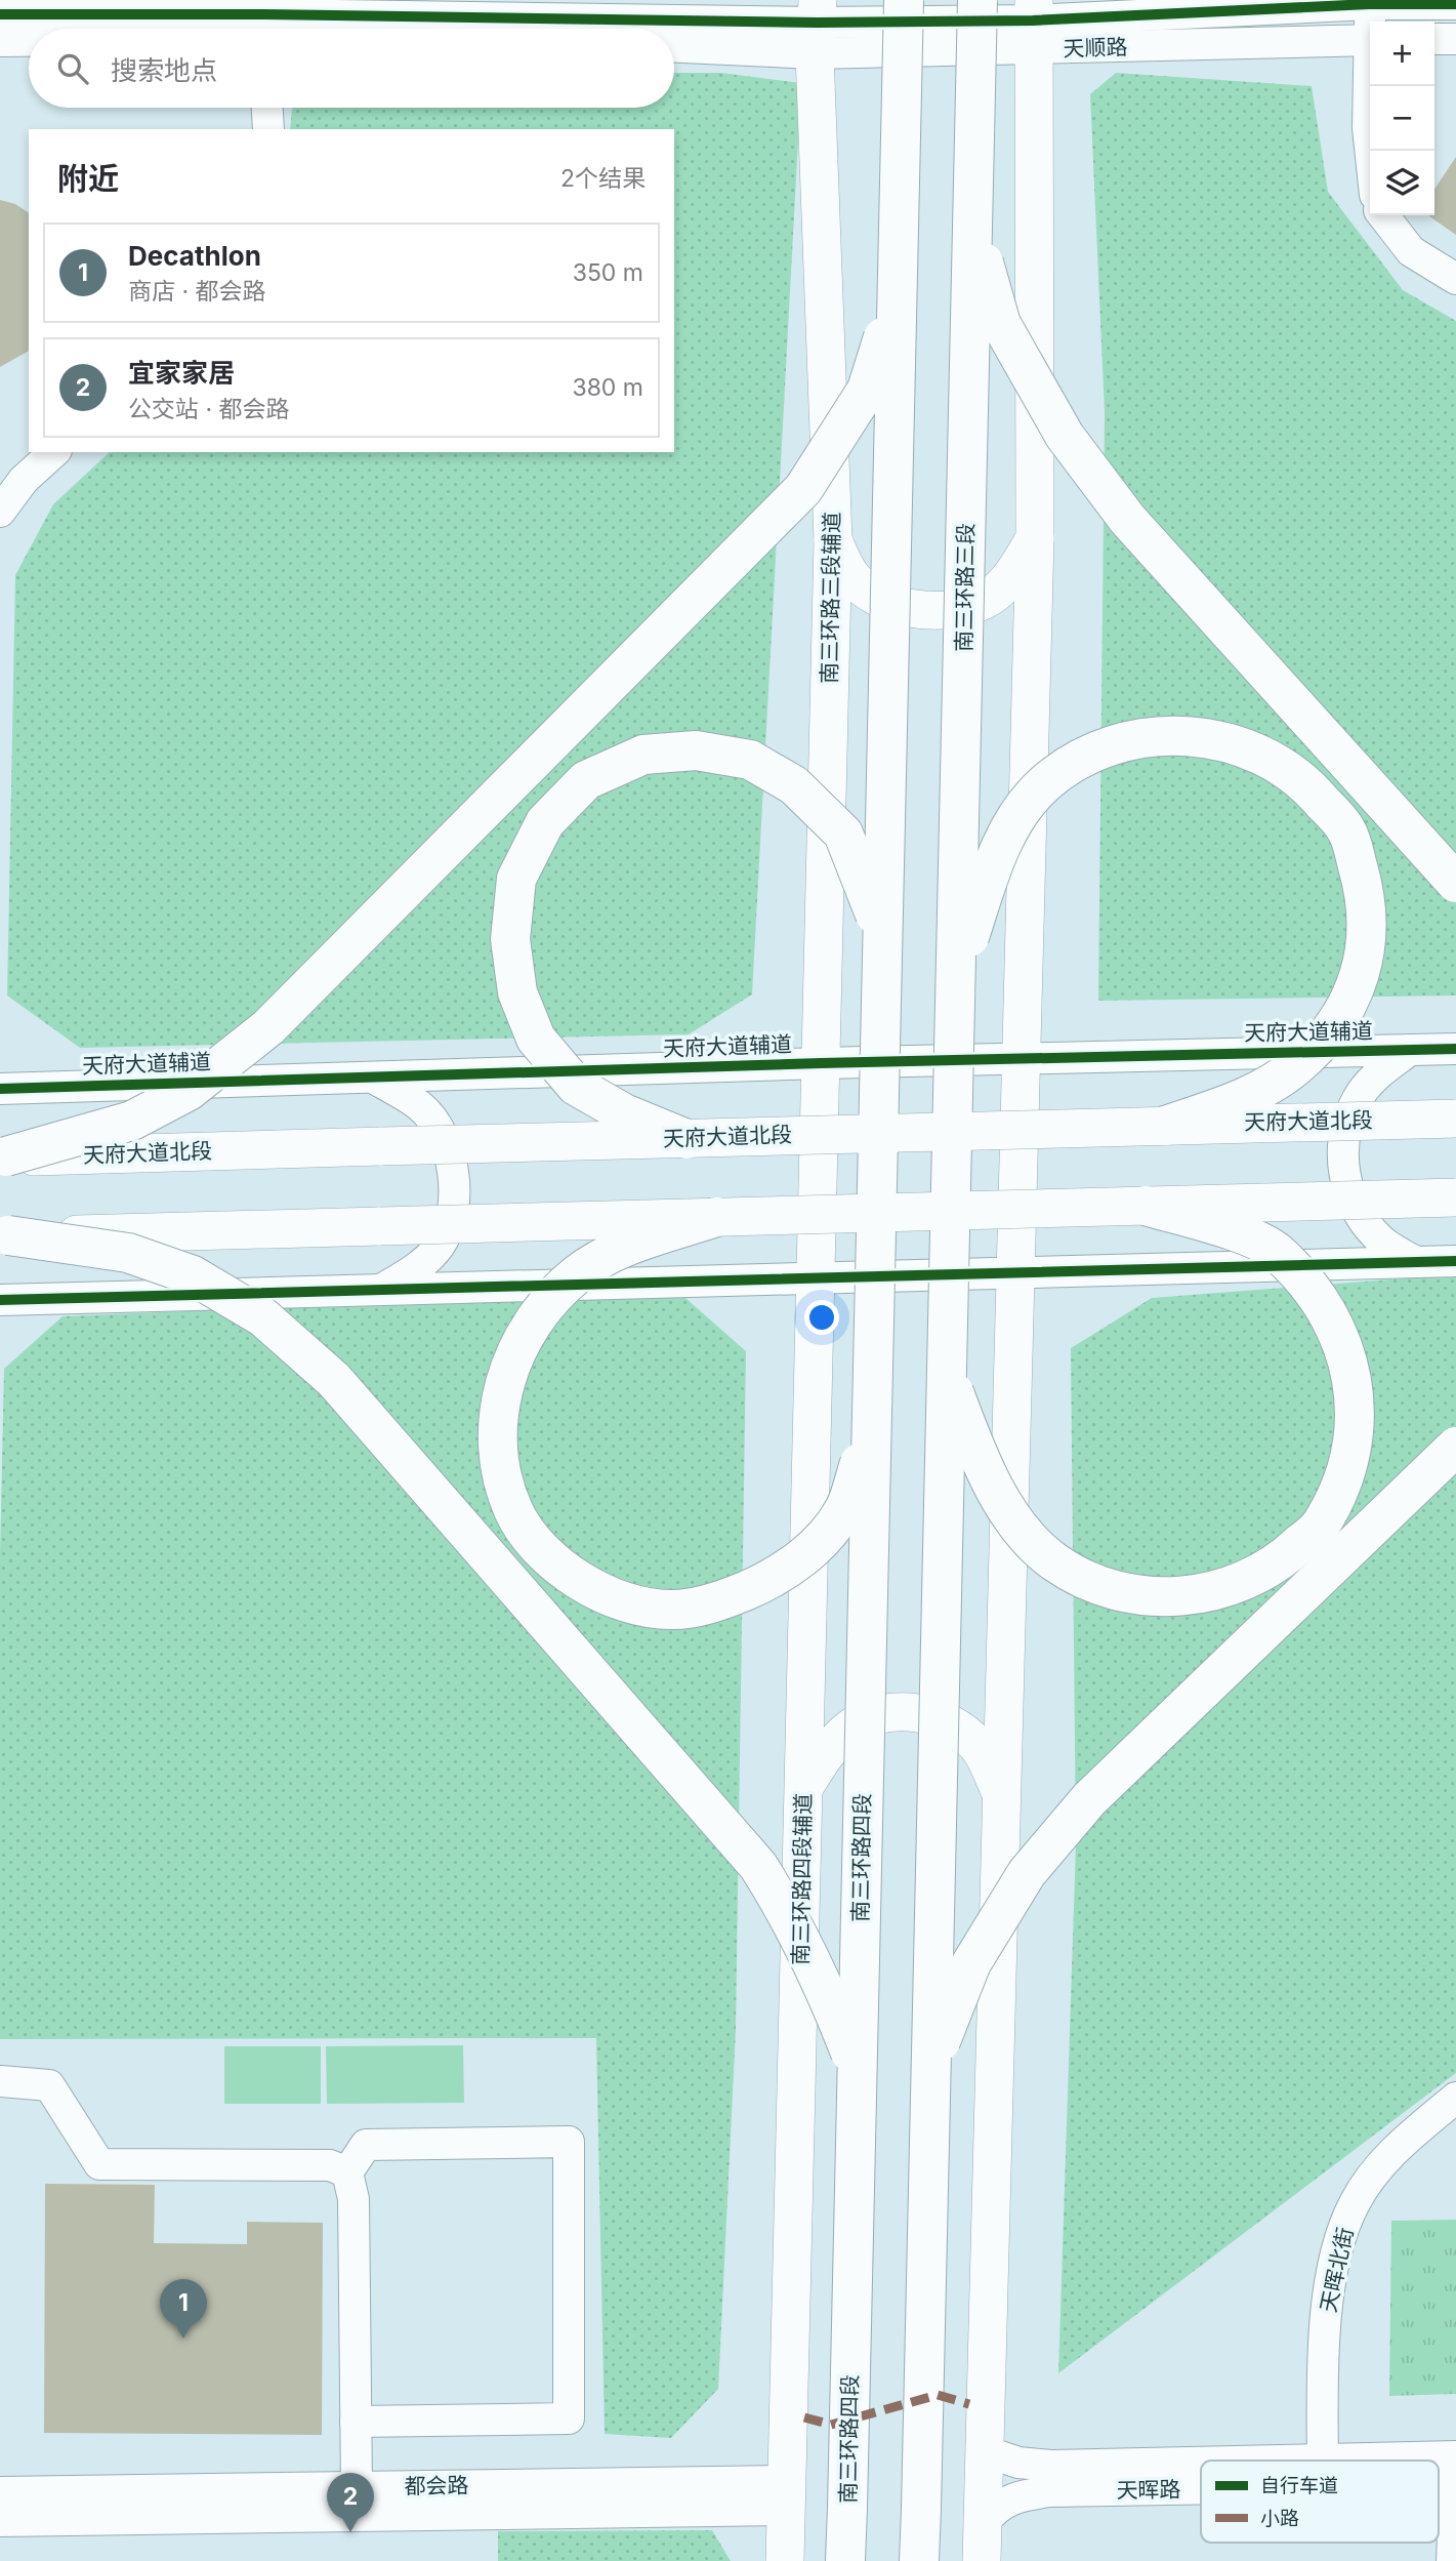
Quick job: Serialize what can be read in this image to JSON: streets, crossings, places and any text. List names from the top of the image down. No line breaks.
{"streets":{"highway":["南三环路三段","南三环路四段"],"main road":["南三环路三段辅道","天府大道北段","南三环路四段辅道"],"street":["天顺路","天府大道辅道","天晖北街","都会路","天晖路"]},"crossings":[["天顺路","南三环路三段辅道"],["南三环路三段辅道","天府大道辅道"],["南三环路三段辅道","南三环路四段辅道"],["南三环路四段辅道","都会路"]],"legend":["自行车道","小路"],"page":{"map_buttons":["+","−"],"search":"搜索地点","heading":["附近","2个结果"],"list":[{"mark":"1","name":"Decathlon","note":"商店 · 都会路","value":"350 m"},{"mark":"2","name":"宜家家居","note":"公交站 · 都会路","value":"380 m"}],"pins":["1","2"]}}
